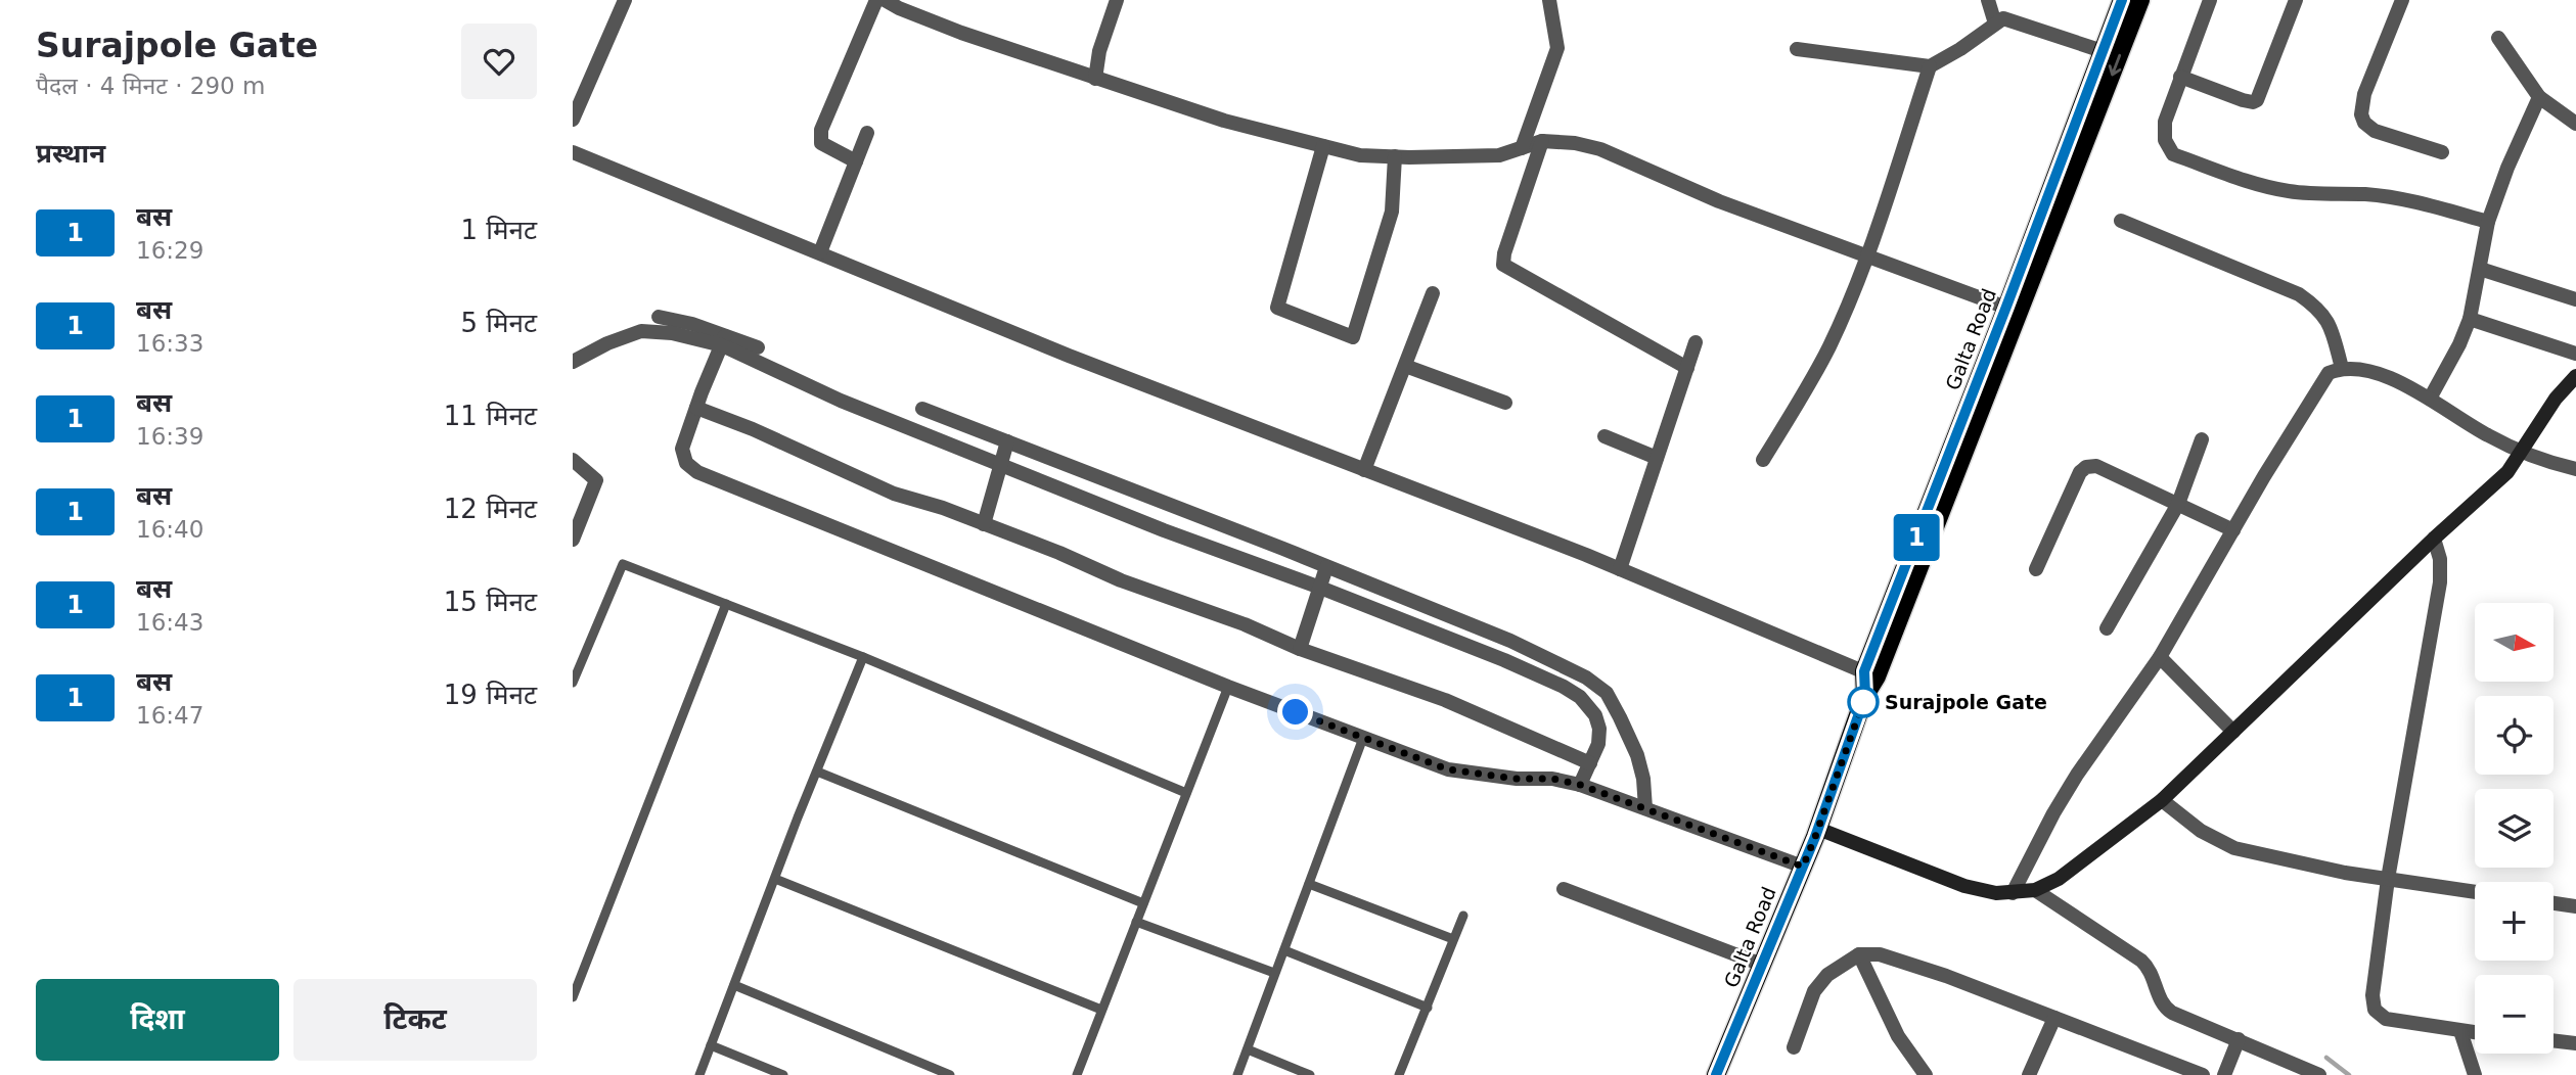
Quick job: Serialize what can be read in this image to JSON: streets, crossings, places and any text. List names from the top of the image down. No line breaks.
{"streets":{"main road":["Galta Road"]},"places":["Surajpole Gate"],"lines":["bus line 1"],"north":"right","page":{"heading":[["Surajpole Gate","पैदल · 4 मिनट · 290 m"],"प्रस्थान"],"on_map":"1","list":[{"mark":"1","name":"बस","note":"16:29","value":"1 मिनट"},{"mark":"1","name":"बस","note":"16:33","value":"5 मिनट"},{"mark":"1","name":"बस","note":"16:39","value":"11 मिनट"},{"mark":"1","name":"बस","note":"16:40","value":"12 मिनट"},{"mark":"1","name":"बस","note":"16:43","value":"15 मिनट"},{"mark":"1","name":"बस","note":"16:47","value":"19 मिनट"}],"map_buttons":["+","−"],"buttons":["दिशा","टिकट"]}}
